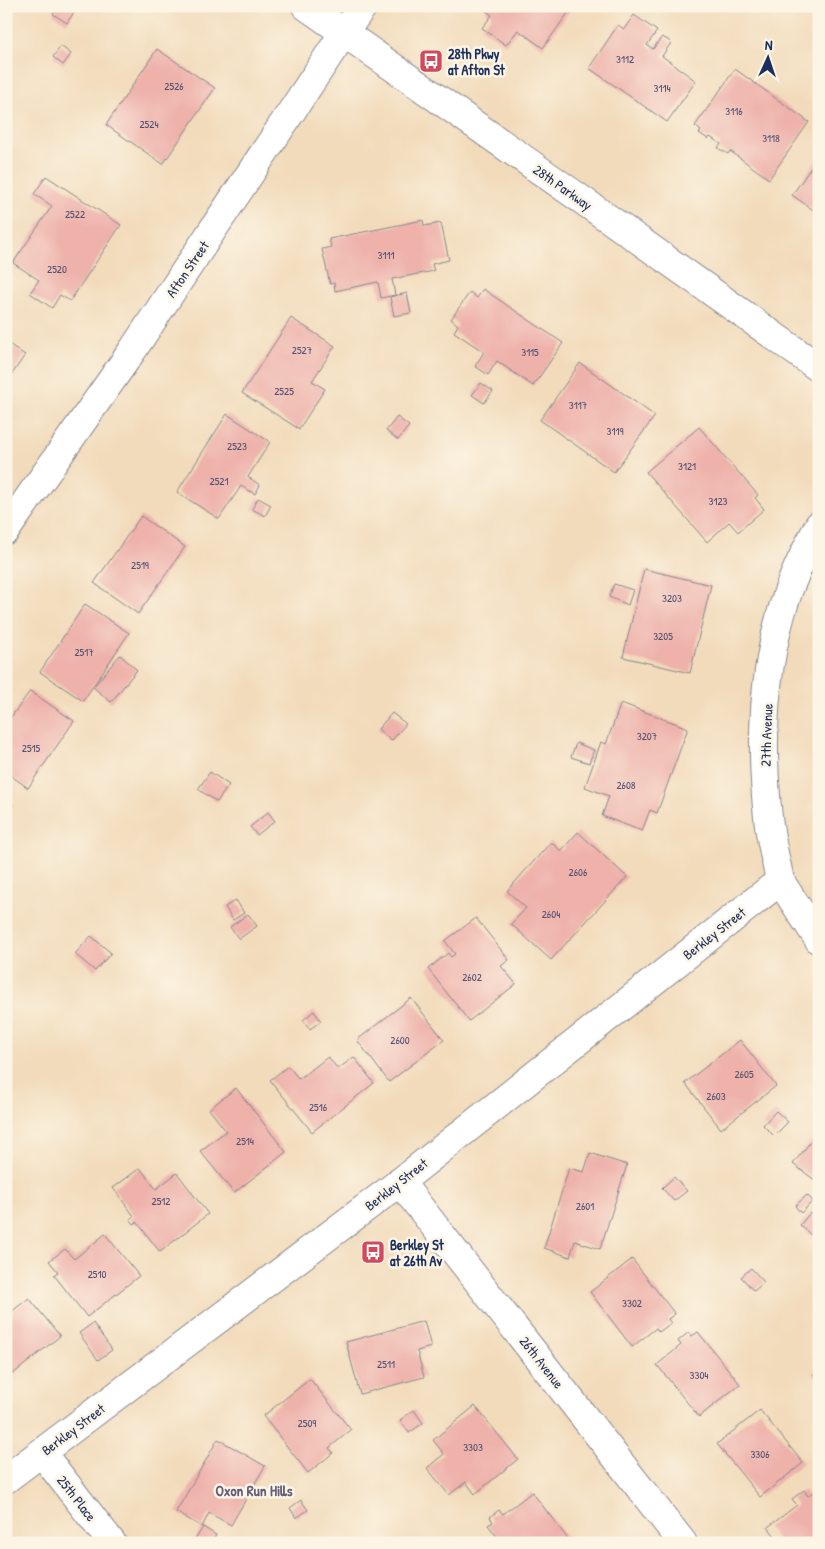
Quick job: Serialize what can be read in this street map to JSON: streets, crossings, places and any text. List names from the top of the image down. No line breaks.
{"streets":{"street":["28th Parkway","Afton Street","27th Avenue","Berkley Street","26th Avenue","25th Place"]},"crossings":[["28th Parkway","Afton Street"],["27th Avenue","Berkley Street"],["Berkley Street","26th Avenue"],["Berkley Street","25th Place"]],"districts":["Oxon Run Hills"],"places":{"bus stop":["28th Pkwy at Afton St","Berkley St at 26th Av"]},"house_numbers":["3112","2526","3114","3116","2524","3118","2522","3111","2520","2527","3115","2525","3117","3119","2523","3121","2521","3123","2519","3203","3205","2517","3207","2515","2608","2606","2604","2602","2600","2605","2603","2516","2514","2512","2601","2510","3302","2511","3304","2509","3303","3306"],"north":"top"}
